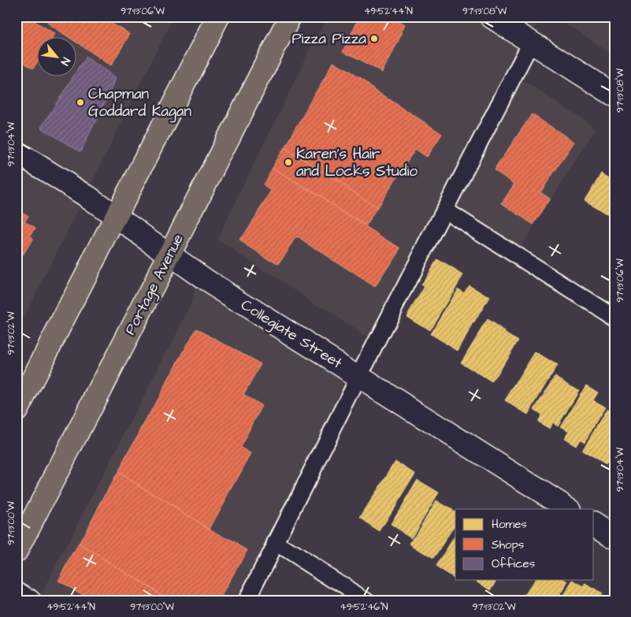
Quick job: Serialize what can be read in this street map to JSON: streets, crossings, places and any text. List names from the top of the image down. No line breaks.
{"streets":{"highway":["Portage Avenue"],"street":["Collegiate Street"]},"crossings":[["Portage Avenue","Collegiate Street"]],"places":["Pizza Pizza","Chapman Goddard Kagan","Karen's Hair and Locks Studio"],"legend":["Homes","Shops","Offices"],"north":"bottom right","coordinates":["97°13'06\"W","49°52'44\"N","97°13'08\"W","97°13'04\"W","97°13'02\"W","97°13'00\"W","49°52'46\"N"]}
